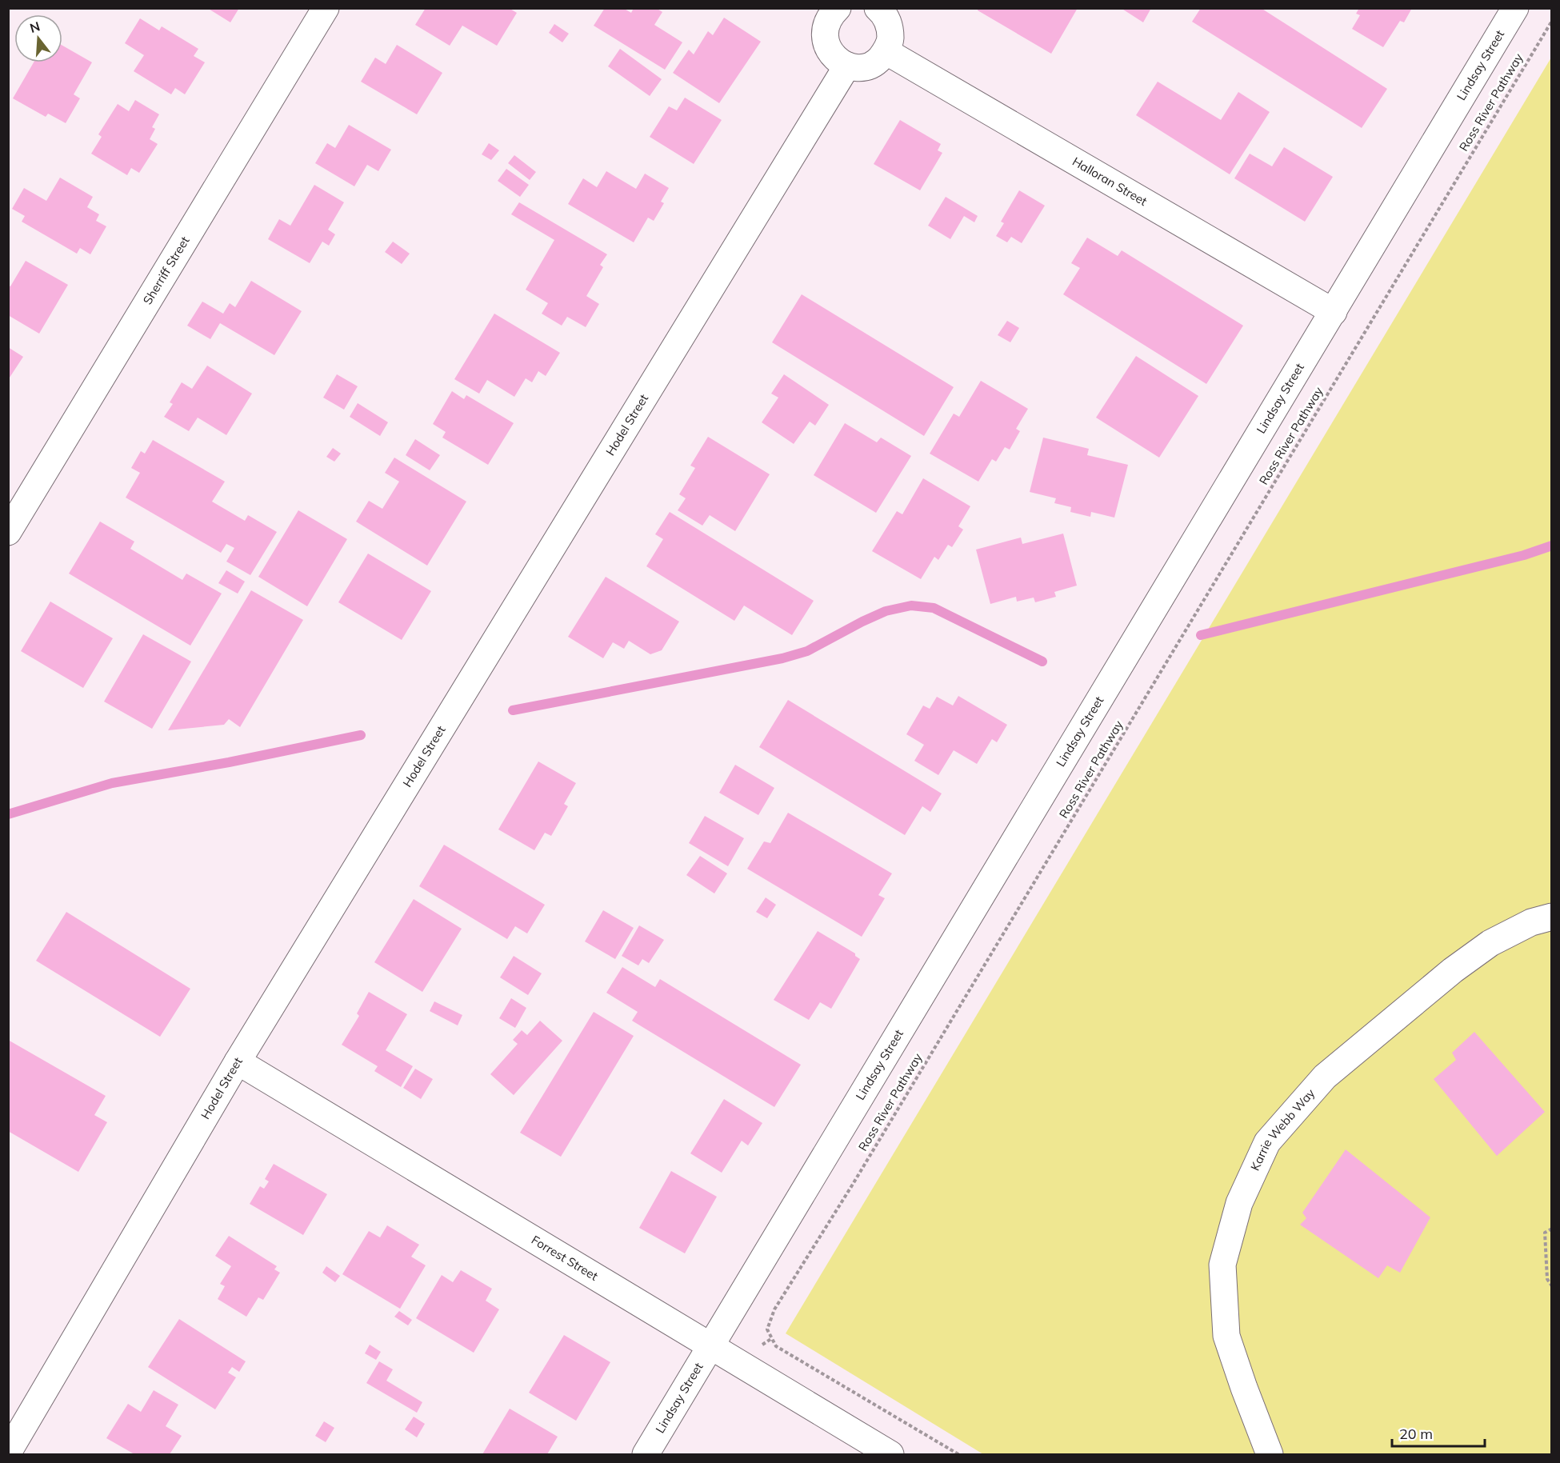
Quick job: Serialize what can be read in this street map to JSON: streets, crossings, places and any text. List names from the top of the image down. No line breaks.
{"streets":{"street":["Lindsay Street","Halloran Street","Sherriff Street","Hodel Street","Karrie Webb Way","Forrest Street"],"path":["Ross River Pathway"]},"crossings":[["Lindsay Street","Halloran Street"],["Lindsay Street","Forrest Street"],["Hodel Street","Forrest Street"]],"scale_bar":"20 m","north":"top"}
